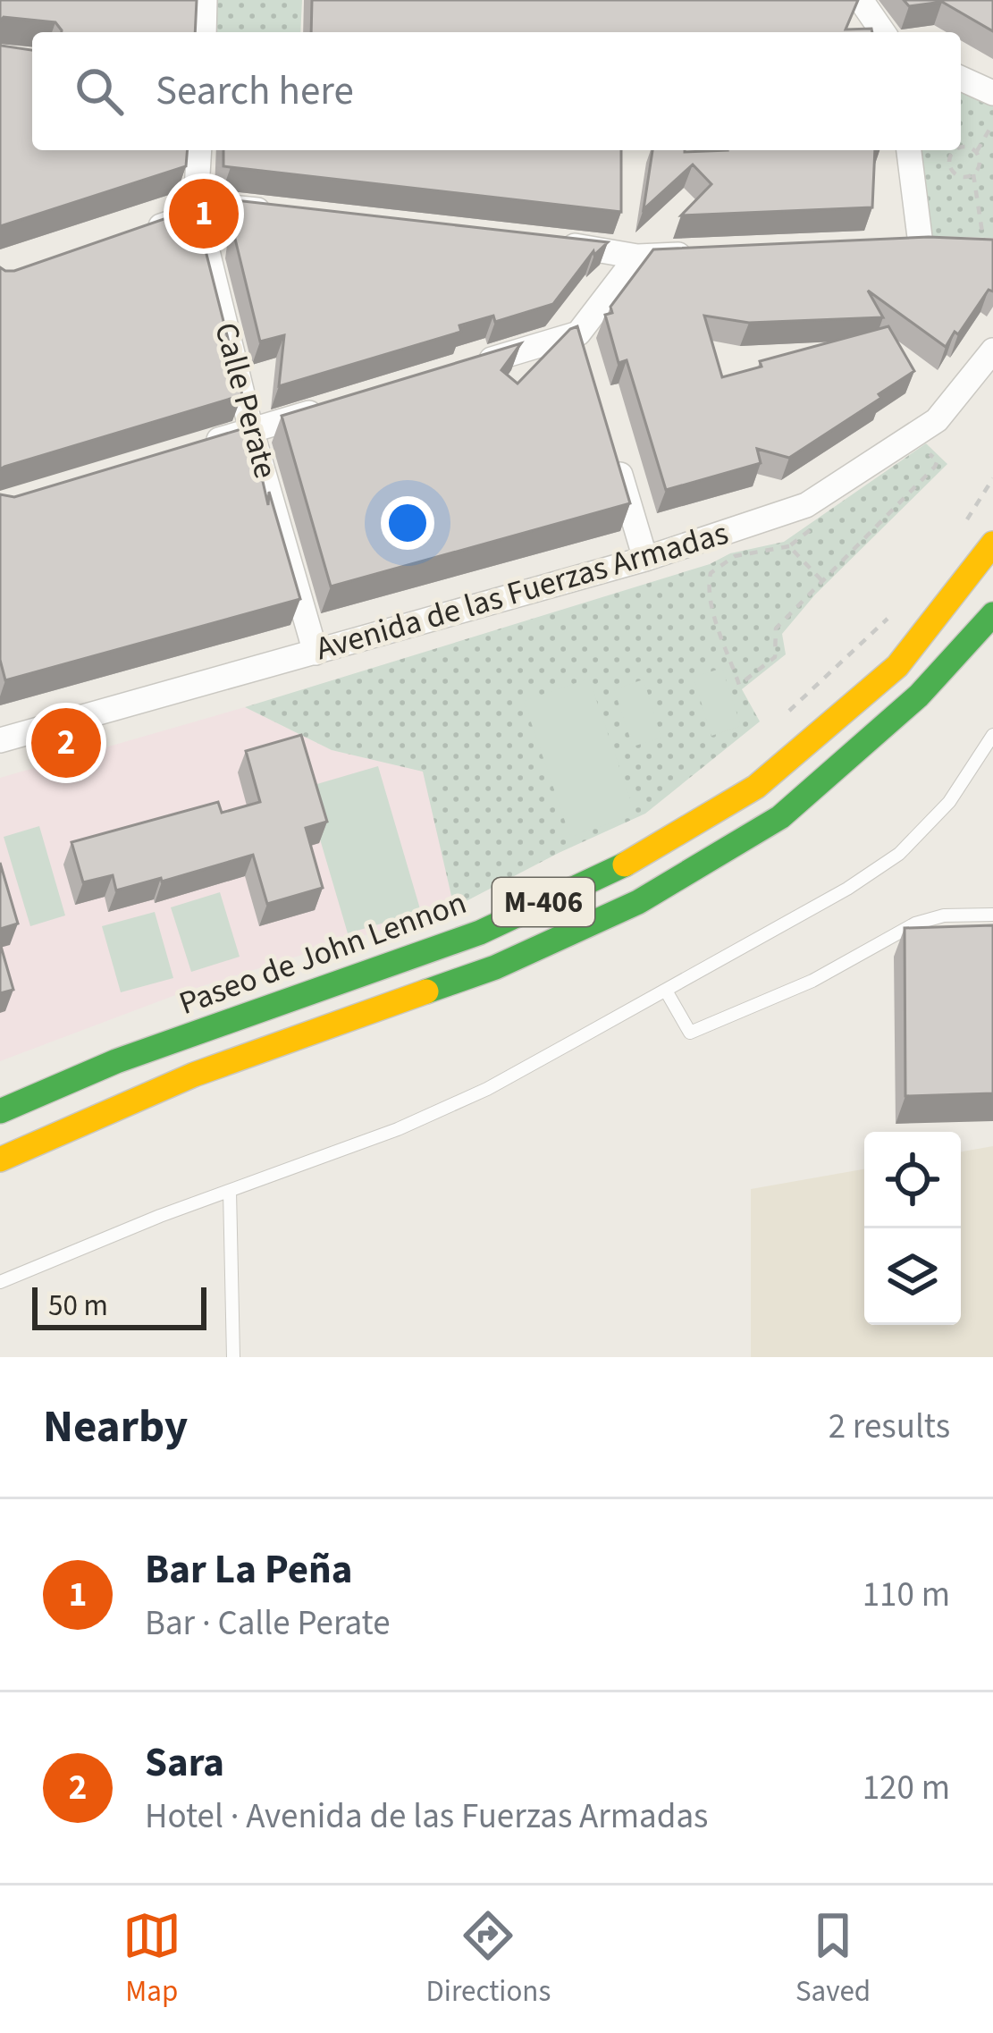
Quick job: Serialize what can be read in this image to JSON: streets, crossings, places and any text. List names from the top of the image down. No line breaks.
{"streets":{"highway":["M-406","Paseo de John Lennon"],"street":["Calle Perate","Avenida de las Fuerzas Armadas"]},"crossings":[["Calle Perate","Avenida de las Fuerzas Armadas"]],"scale_bar":"50 m","page":{"search":"Search here","pins":["1","2"],"scale":"50 m","heading":["Nearby","2 results"],"list":[{"mark":"1","name":"Bar La Peña","note":"Bar · Calle Perate","value":"110 m"},{"mark":"2","name":"Sara","note":"Hotel · Avenida de las Fuerzas Armadas","value":"120 m"}],"nav":["Map","Directions","Saved"]}}
